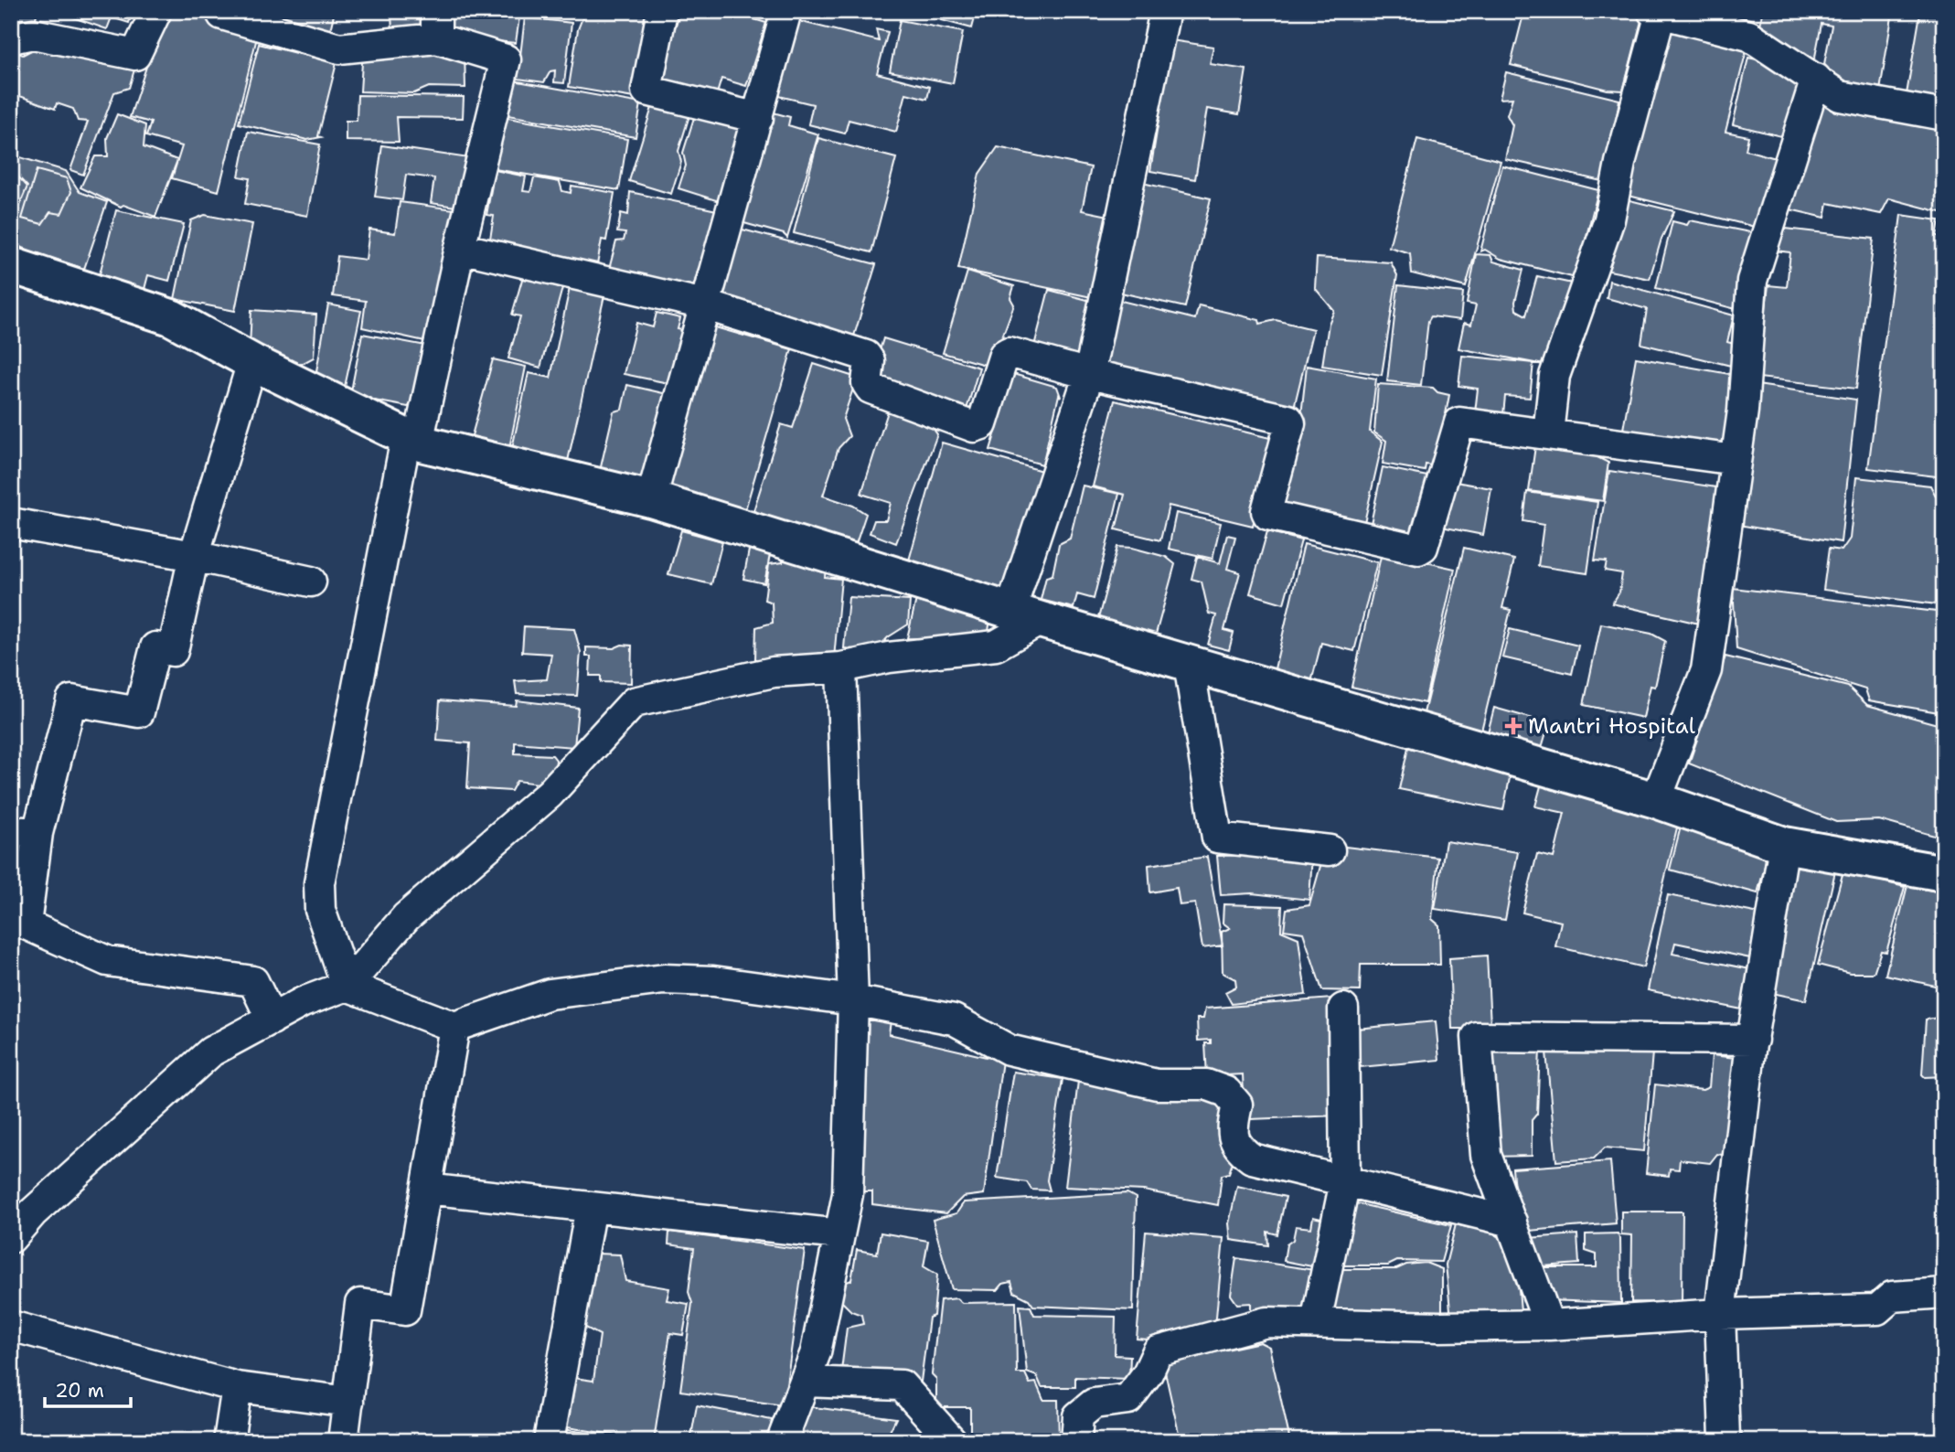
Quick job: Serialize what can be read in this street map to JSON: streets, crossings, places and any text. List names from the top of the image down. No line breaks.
{"places":{"health":["Mantri Hospital"]},"scale_bar":"20 m"}
